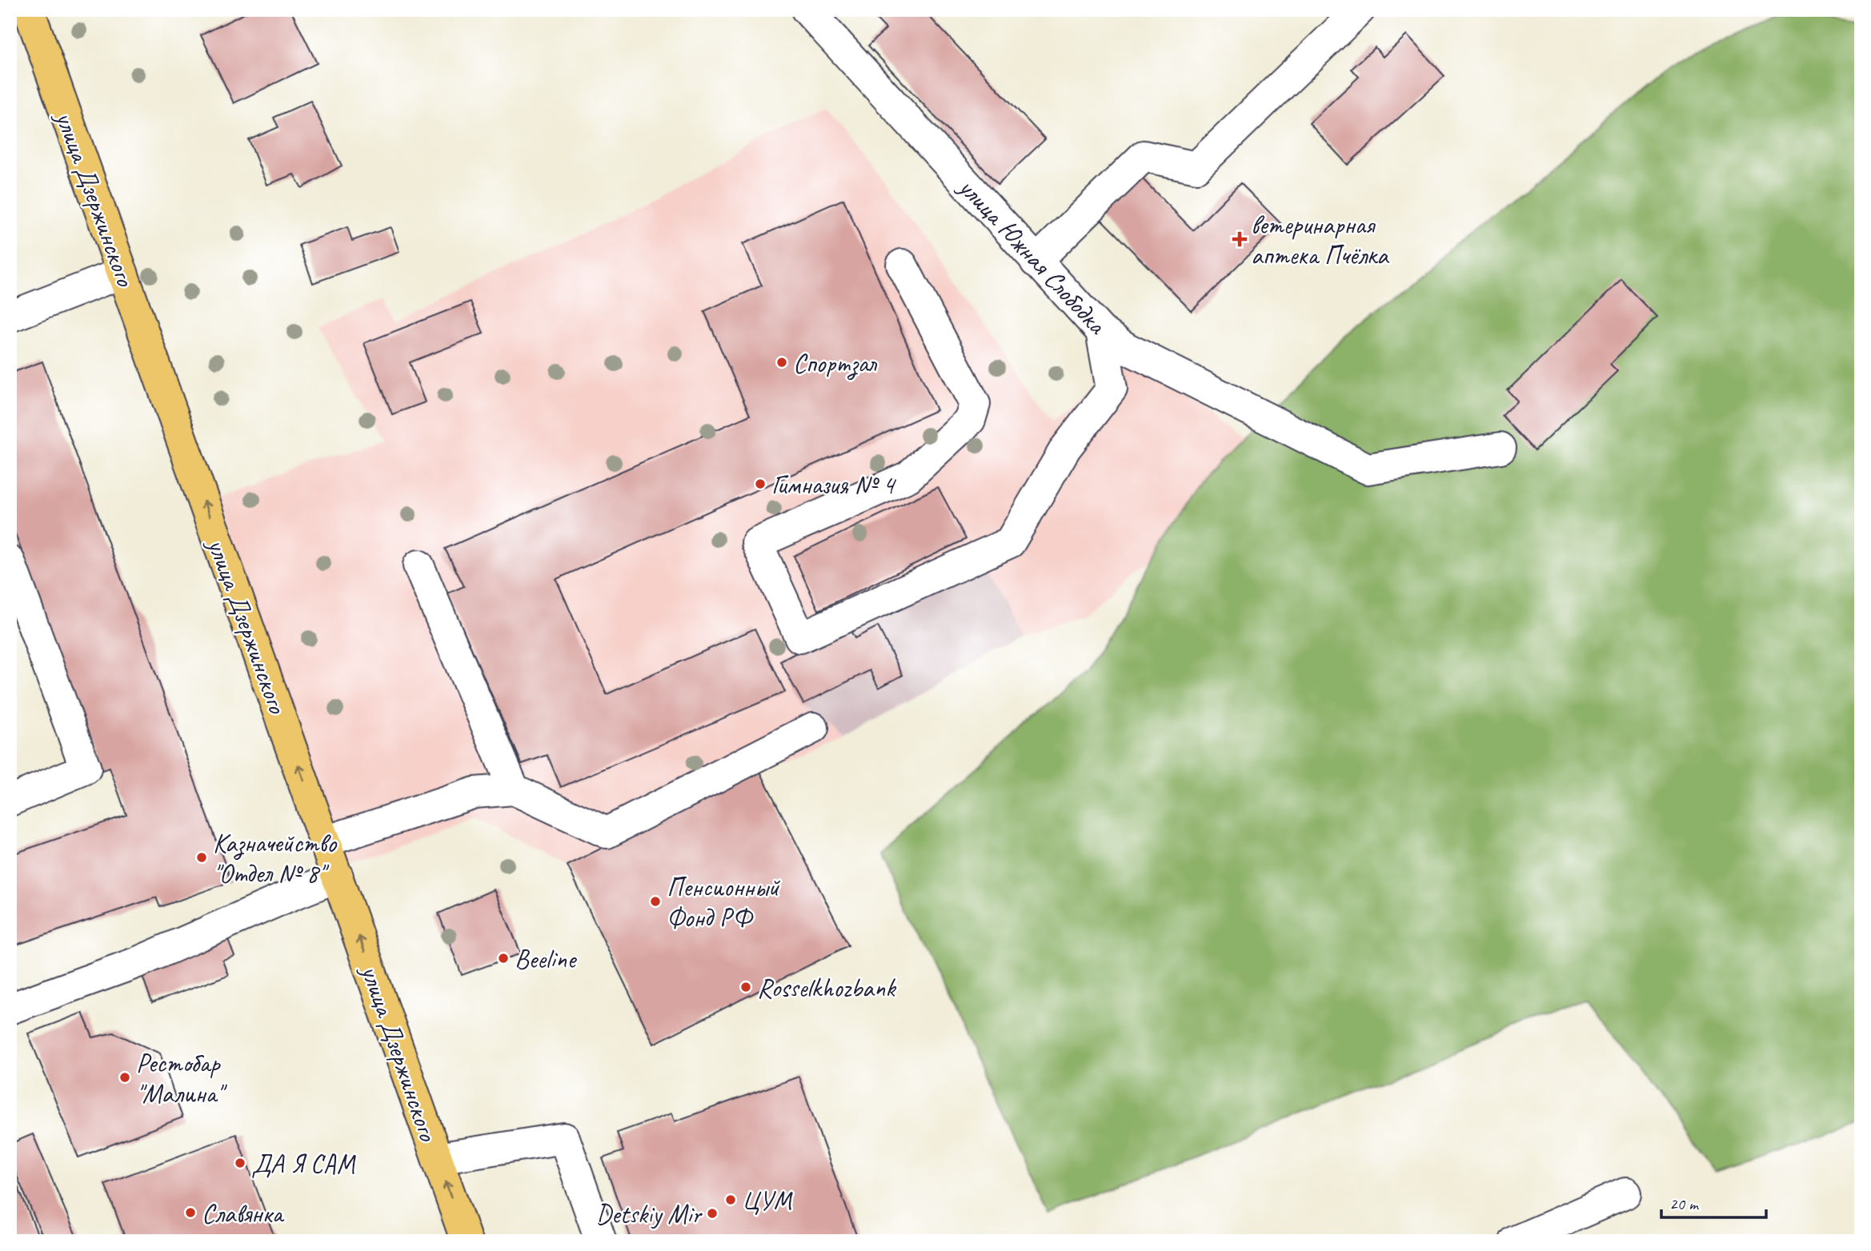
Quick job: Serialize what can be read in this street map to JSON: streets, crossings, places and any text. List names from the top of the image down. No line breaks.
{"streets":{"main road":["улица Дзержинского"],"street":["улица Южная Слободка"]},"one_way":["улица Дзержинского"],"places":{"health":["ветеринарная аптека Пчёлка"],"other":["Спортзал","Гимназия № 4","Казначейство \"Отдел № 8\"","Пенсионный Фонд РФ","Beeline","Rosselkhozbank","Рестобар \"Малина\"","ДА Я САМ","ЦУМ","Славянка","Detskiy Mir"]},"scale_bar":"20 m"}
